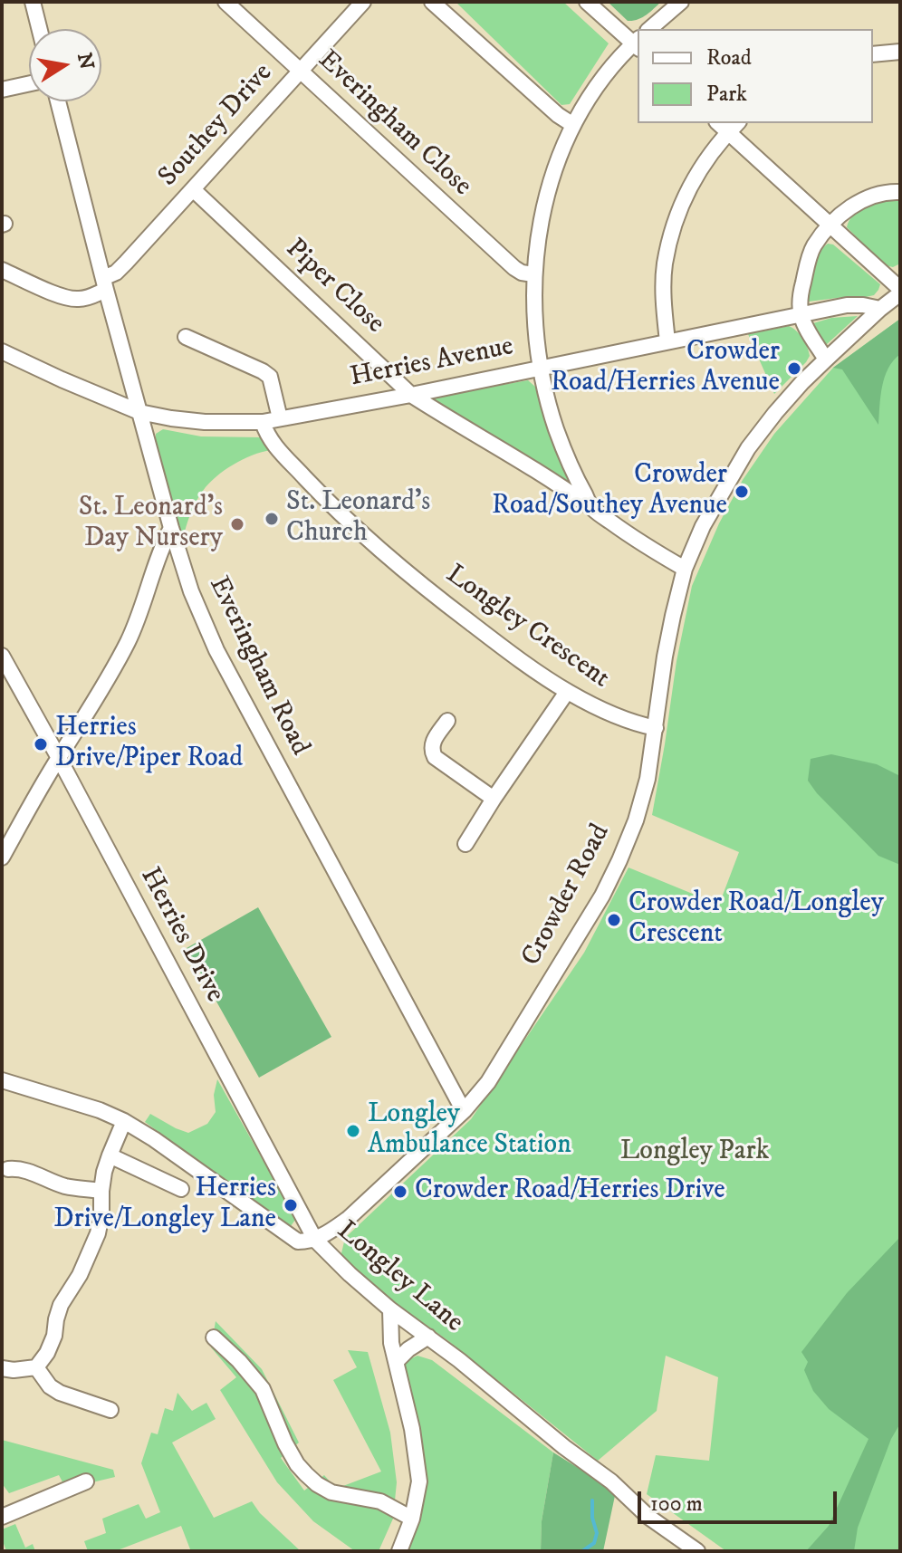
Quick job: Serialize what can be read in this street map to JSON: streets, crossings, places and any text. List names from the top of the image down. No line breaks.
{"streets":{"street":["Everingham Close","Southey Drive","Piper Close","Herries Avenue","Longley Crescent","Everingham Road","Crowder Road","Herries Drive","Longley Lane"]},"crossings":[["Everingham Close","Southey Drive"],["Southey Drive","Piper Close"],["Southey Drive","Everingham Road"],["Piper Close","Herries Avenue"],["Piper Close","Crowder Road"],["Herries Avenue","Longley Crescent"],["Herries Avenue","Everingham Road"],["Herries Avenue","Crowder Road"],["Longley Crescent","Crowder Road"],["Everingham Road","Crowder Road"],["Crowder Road","Herries Drive"],["Crowder Road","Longley Lane"],["Herries Drive","Longley Lane"]],"parks":["Longley Park"],"places":["Crowder Road/Herries Avenue","Crowder Road/Southey Avenue","St. Leonard's Church","St. Leonard's Day Nursery","Herries Drive/Piper Road","Crowder Road/Longley Crescent","Longley Ambulance Station","Crowder Road/Herries Drive","Herries Drive/Longley Lane"],"legend":["Road","Park"],"scale_bar":"100 m","north":"right"}
